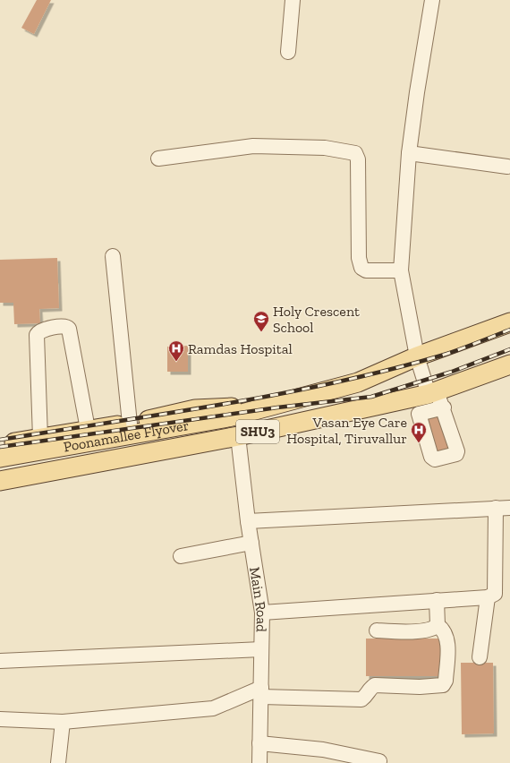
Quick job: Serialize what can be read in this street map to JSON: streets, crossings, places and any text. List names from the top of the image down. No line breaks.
{"streets":{"main road":["SHU3","Poonamallee Flyover"],"street":["Main Road"]},"crossings":[["SHU3","Poonamallee Flyover"],["SHU3","Main Road"]],"places":{"school or university":["Holy Crescent School"],"hospital":["Ramdas Hospital","Vasan Eye Care Hospital, Tiruvallur"]}}
